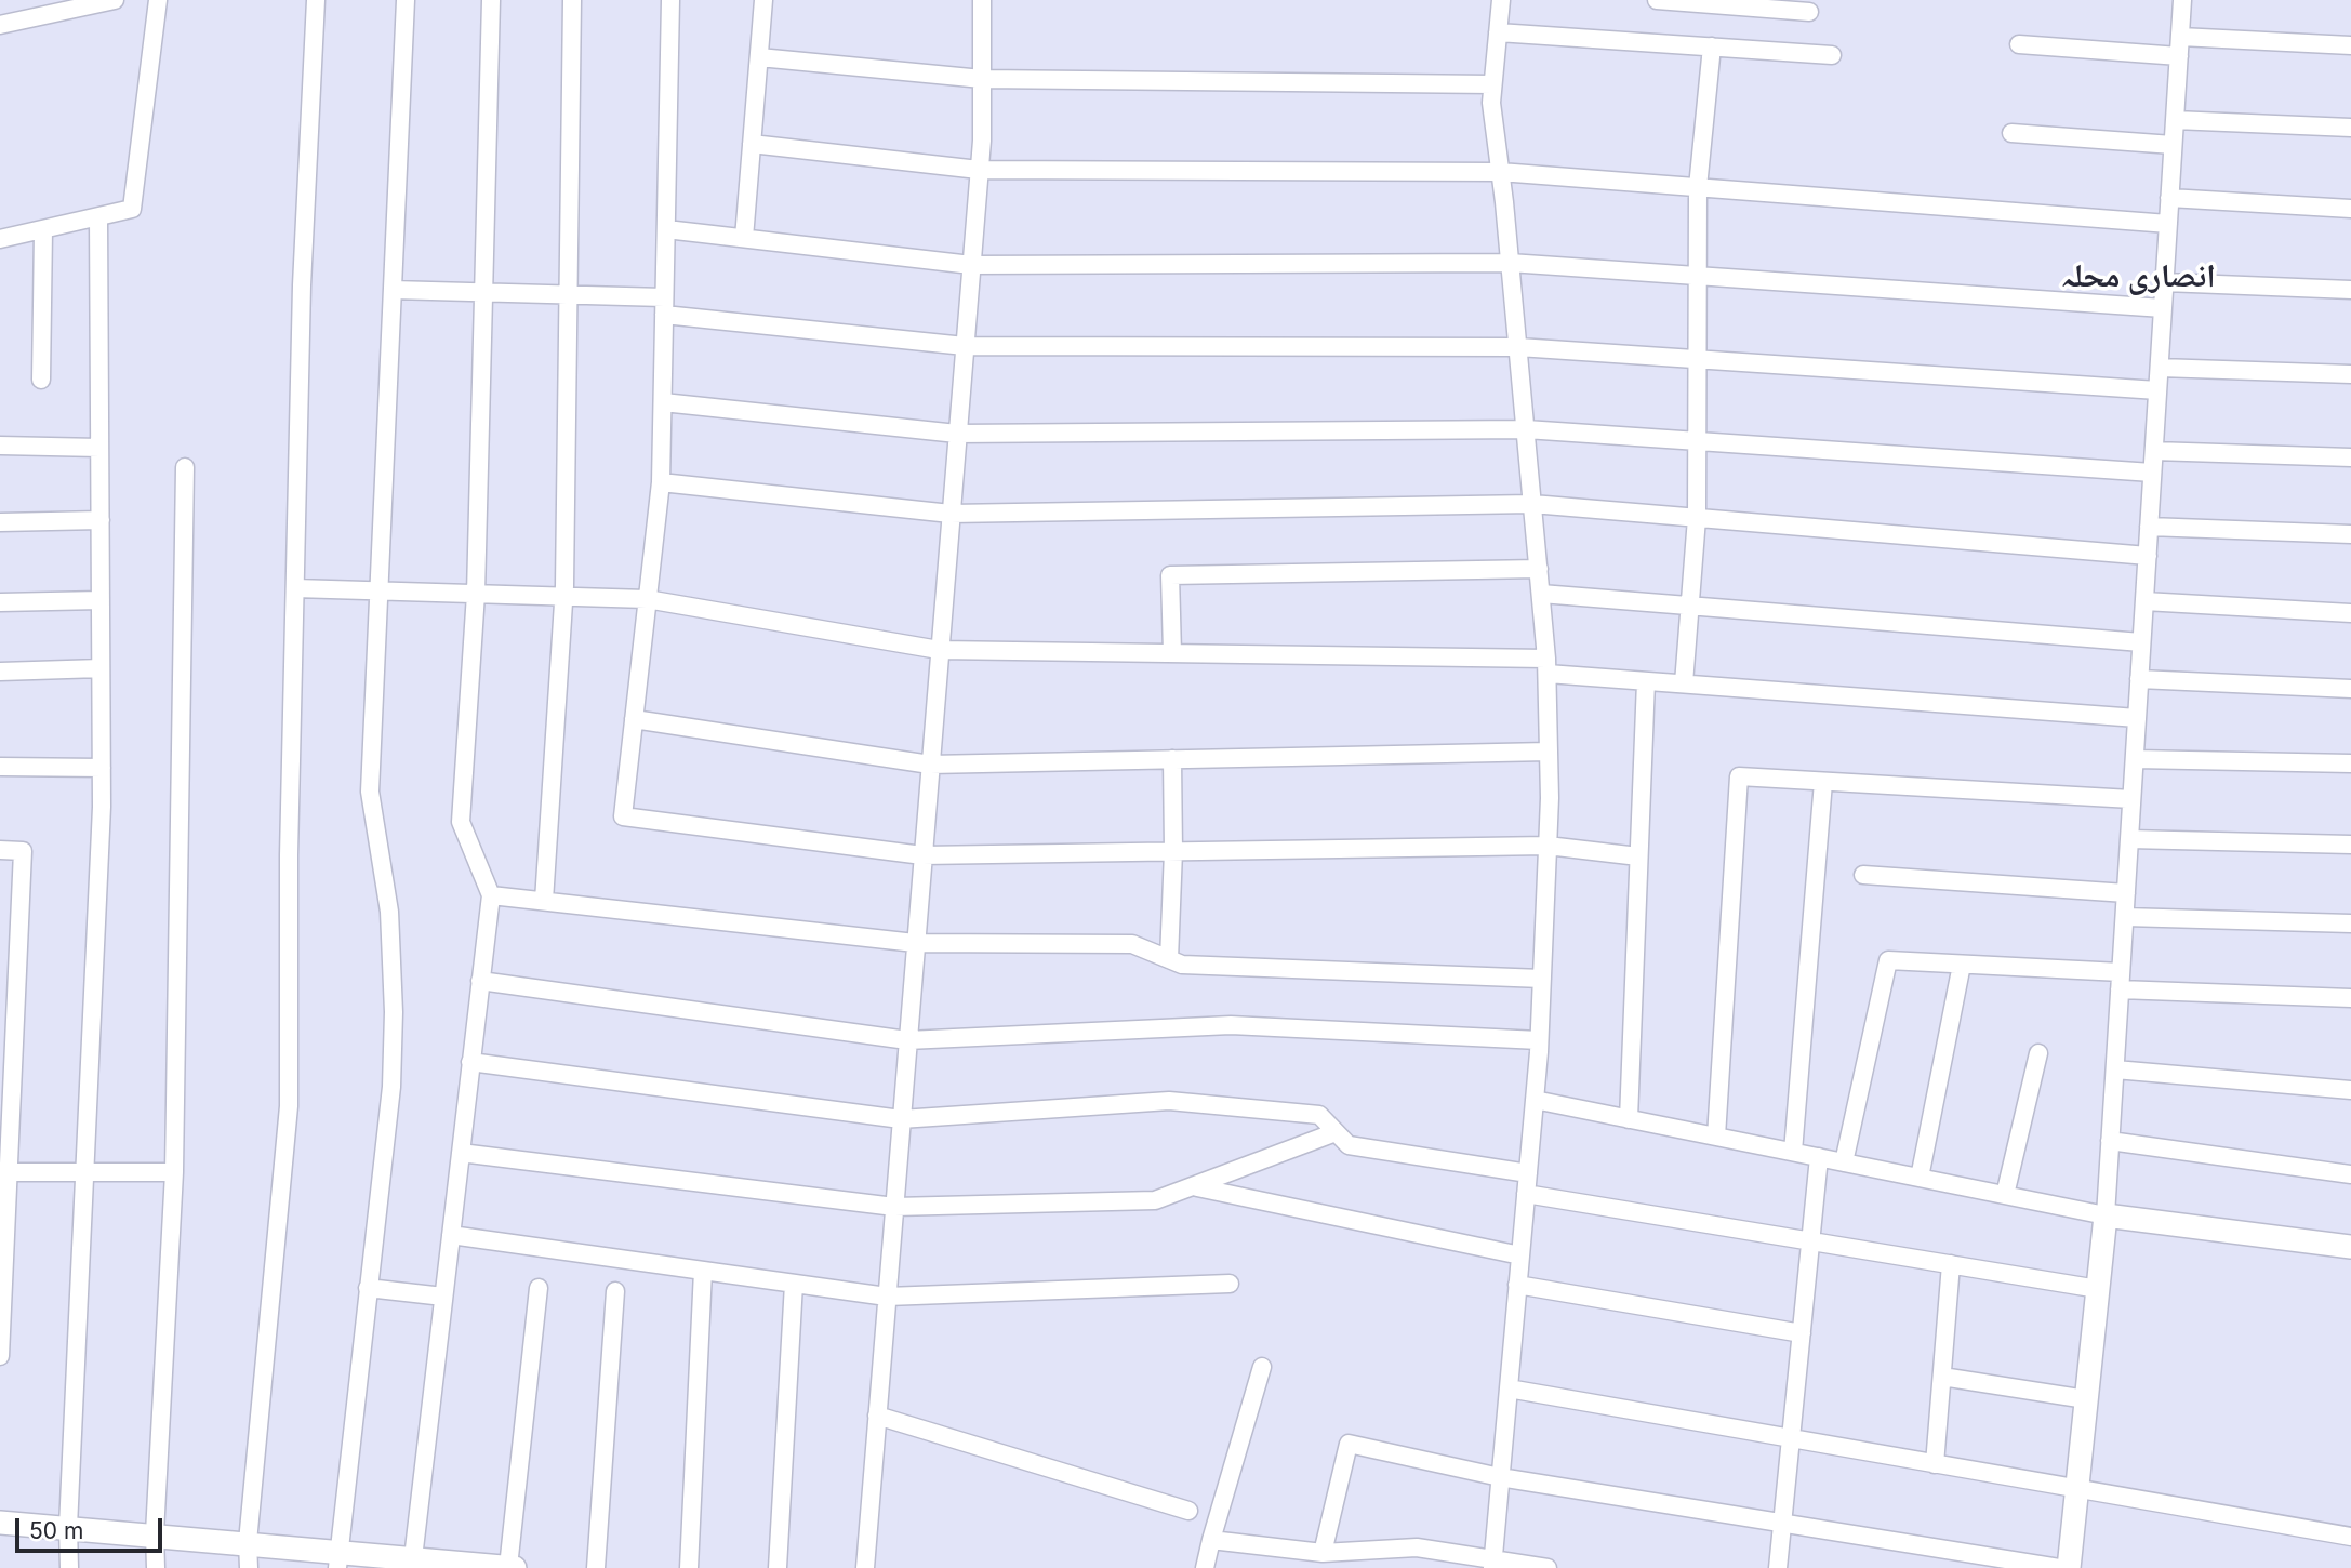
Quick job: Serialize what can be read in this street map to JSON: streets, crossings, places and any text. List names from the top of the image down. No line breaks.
{"districts":["انصاری محلہ"],"scale_bar":"50 m"}
